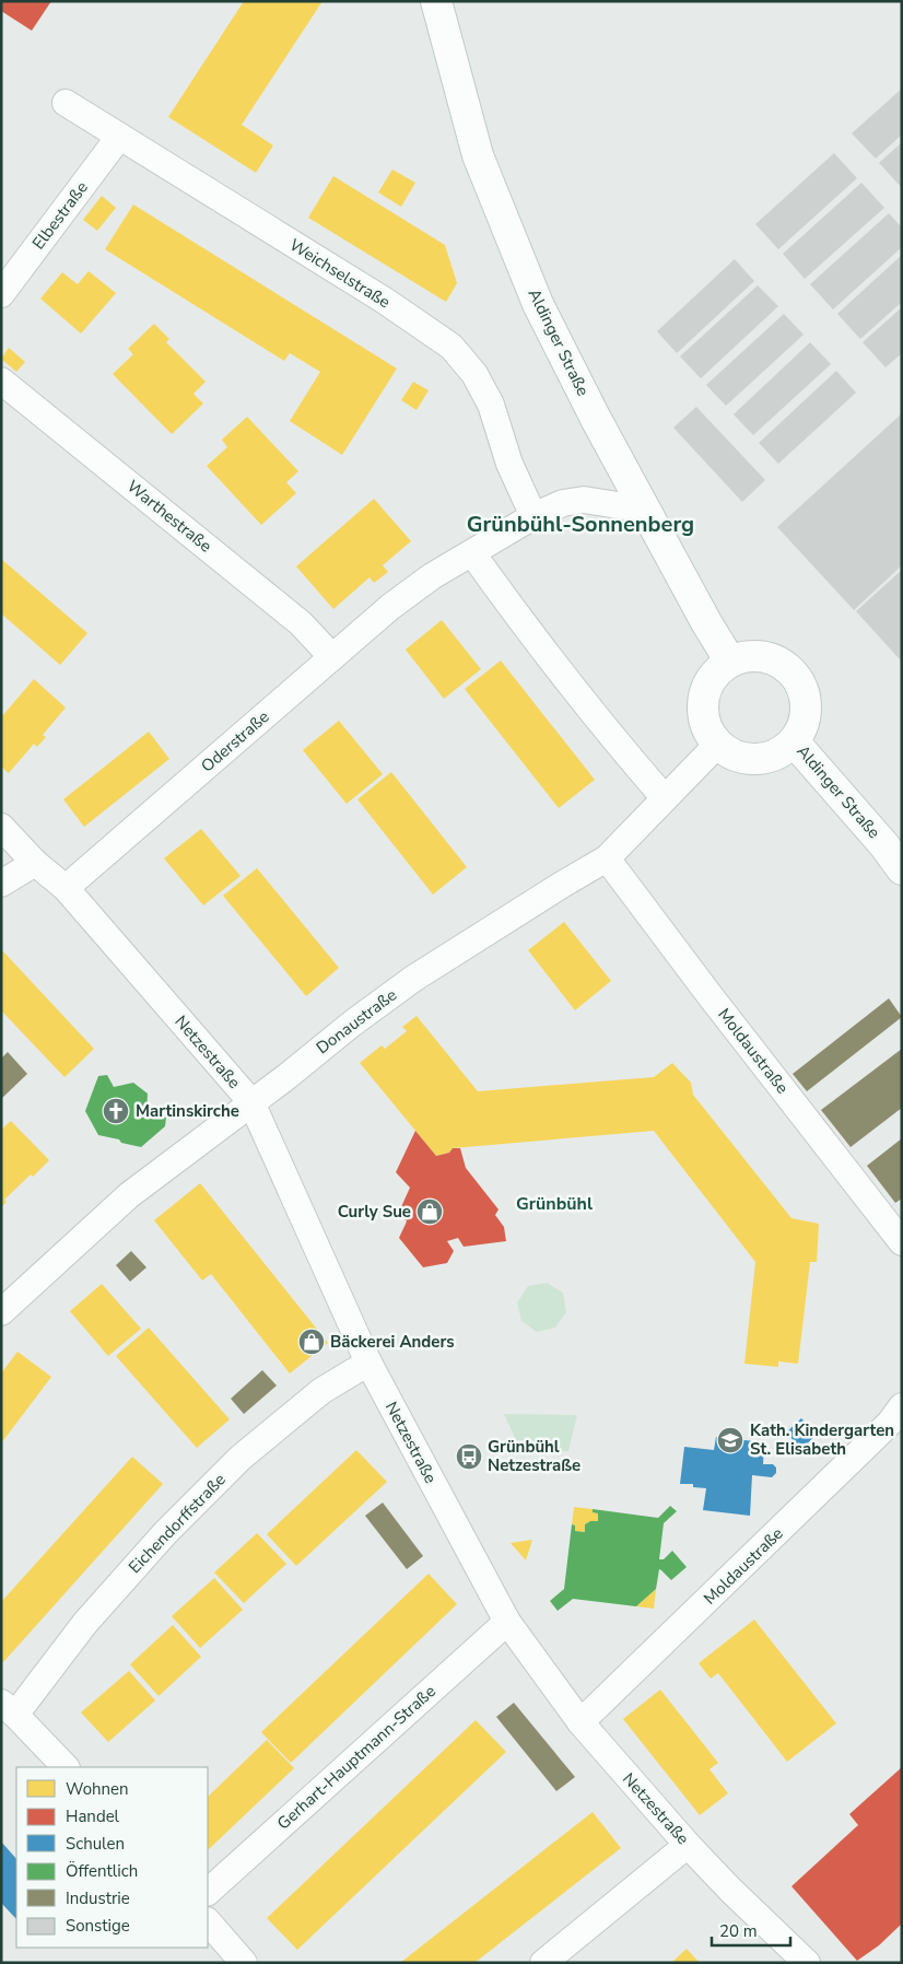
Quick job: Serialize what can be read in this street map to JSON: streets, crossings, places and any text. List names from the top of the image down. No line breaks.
{"streets":{"main road":["Aldinger Straße"],"street":["Elbestraße","Weichselstraße","Warthestraße","Oderstraße","Donaustraße","Moldaustraße","Netzestraße","Eichendorffstraße","Gerhart-Hauptmann-Straße"]},"crossings":[["Elbestraße","Weichselstraße"],["Weichselstraße","Oderstraße"],["Aldinger Straße","Oderstraße"],["Aldinger Straße","Donaustraße"],["Warthestraße","Oderstraße"],["Oderstraße","Netzestraße"],["Donaustraße","Moldaustraße"],["Donaustraße","Netzestraße"],["Moldaustraße","Netzestraße"],["Netzestraße","Eichendorffstraße"],["Netzestraße","Gerhart-Hauptmann-Straße"]],"districts":["Grünbühl-Sonnenberg","Grünbühl"],"places":{"church":["Martinskirche"],"shop":["Curly Sue","Bäckerei Anders"],"school or university":["Kath. Kindergarten St. Elisabeth"],"bus stop":["Grünbühl Netzestraße"]},"legend":["Wohnen","Handel","Schulen","Öffentlich","Industrie","Sonstige"],"scale_bar":"20 m"}
